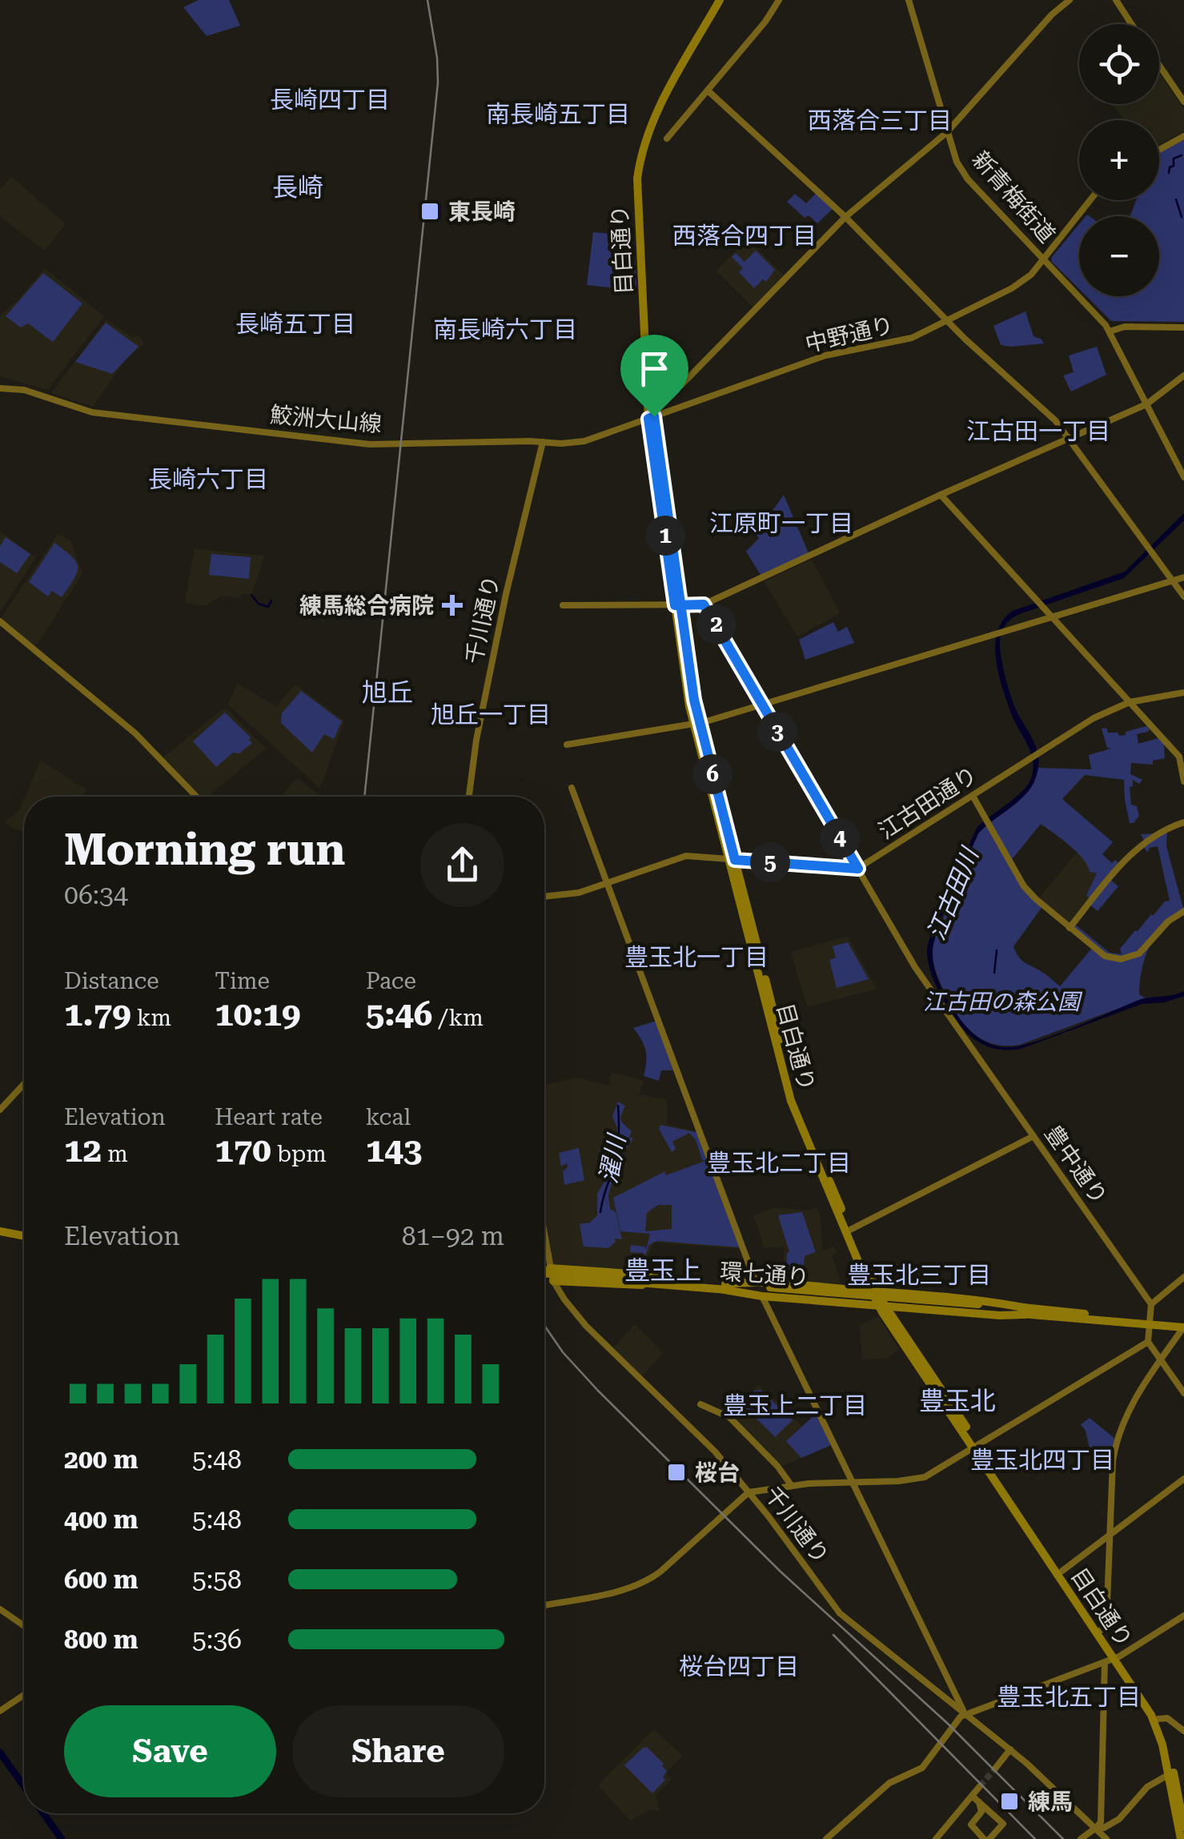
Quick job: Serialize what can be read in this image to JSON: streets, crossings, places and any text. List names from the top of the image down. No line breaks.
{"streets":{"main road":["目白通り","環七通り"],"street":["新青梅街道","中野通り","鮫洲大山線","千川通り","江古田通り","豊中通り"]},"crossings":[["新青梅街道","中野通り"],["目白通り","中野通り"],["目白通り","鮫洲大山線"],["中野通り","鮫洲大山線"],["鮫洲大山線","千川通り"],["江古田通り","豊中通り"]],"districts":["長崎四丁目","南長崎五丁目","西落合三丁目","長崎","西落合四丁目","長崎五丁目","南長崎六丁目","江古田一丁目","長崎六丁目","江原町一丁目","旭丘","旭丘一丁目","豊玉北一丁目","豊玉北二丁目","豊玉上","豊玉北三丁目","豊玉北","豊玉上二丁目","豊玉北四丁目","桜台四丁目","豊玉北五丁目"],"water":["江古田川","濯川"],"parks":["江古田の森公園"],"places":{"transit":["東長崎","桜台","練馬"],"health":["練馬総合病院"]},"page":{"map_buttons":["+","−"],"pins":["1","2","3","6","4","5"],"heading":["Morning run","06:34"],"stats":[["Distance","1.79 km"],["Time","10:19"],["Pace","5:46 /km"],["Elevation","12 m"],["Heart rate","170 bpm"],["kcal","143"]],"chart":["Elevation","81–92 m"],"list":[{"name":"200 m","note":"5:48"},{"name":"400 m","note":"5:48"},{"name":"600 m","note":"5:58"},{"name":"800 m","note":"5:36"}],"buttons":["Save","Share"]}}
